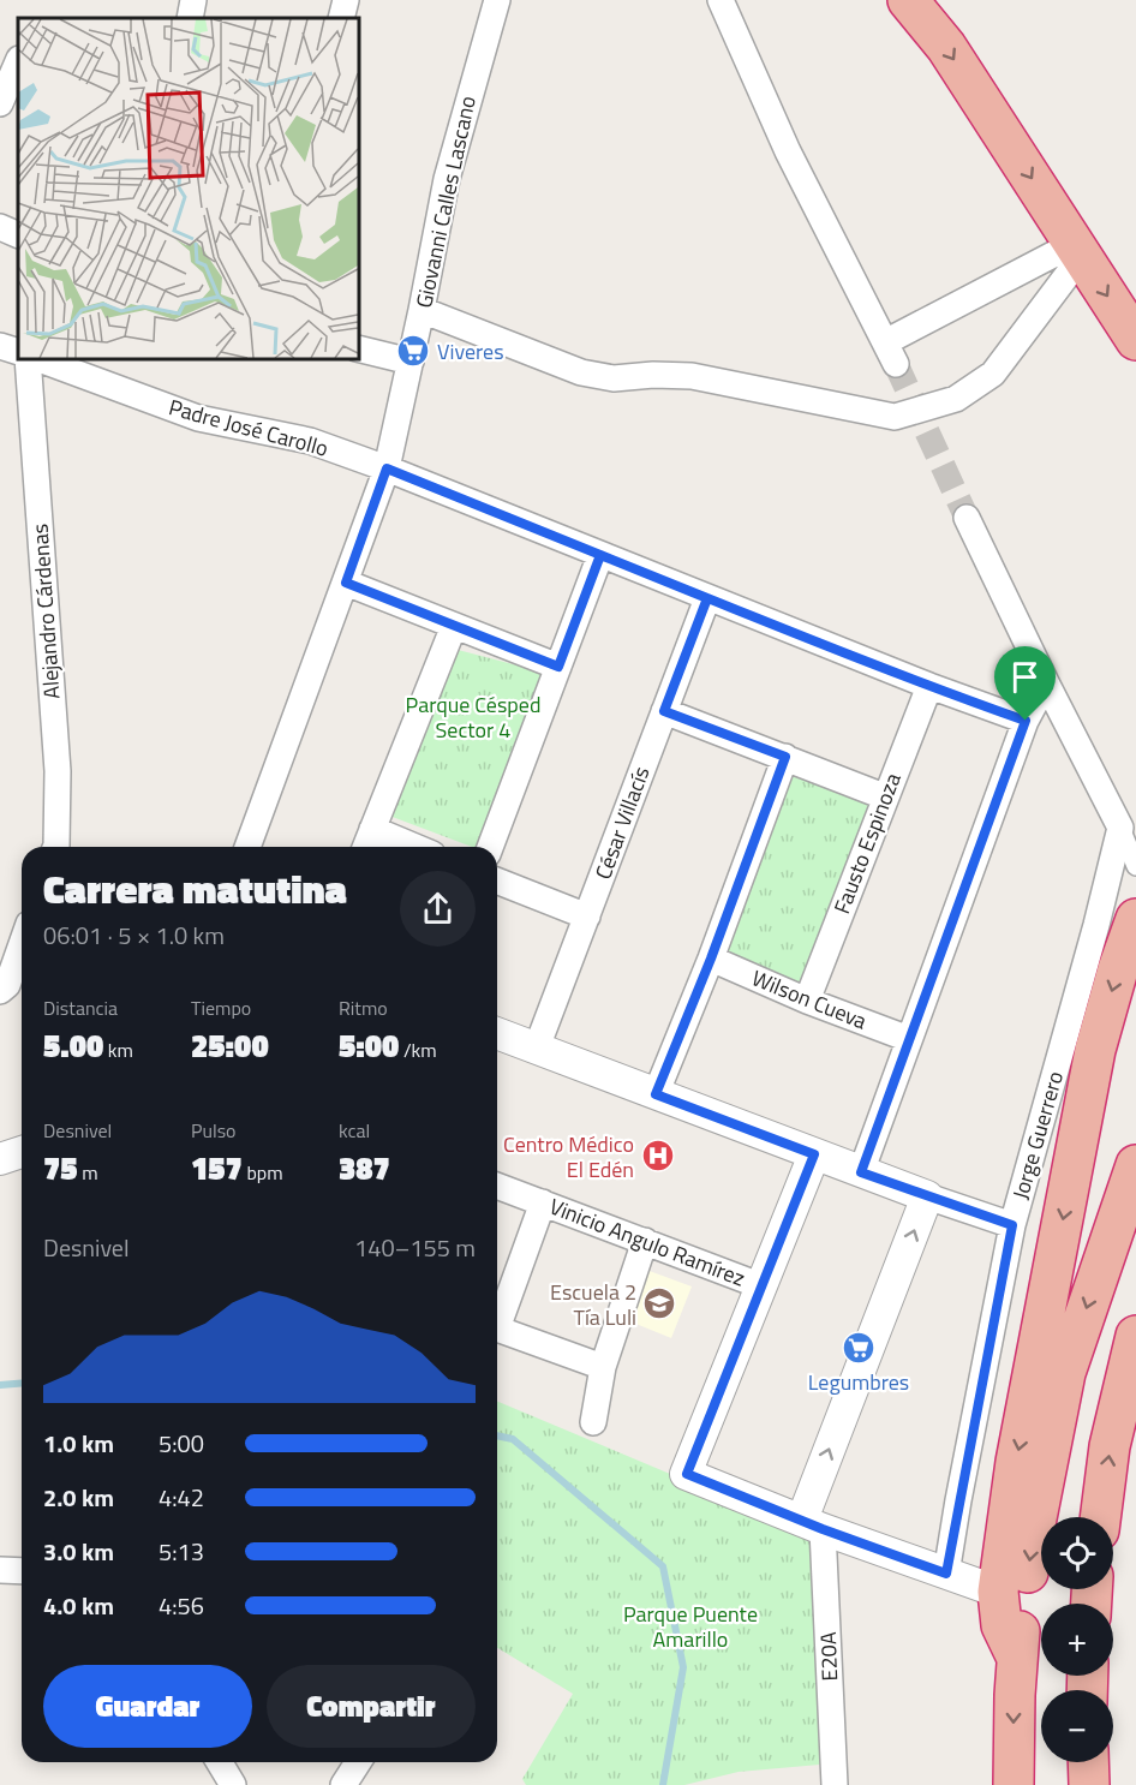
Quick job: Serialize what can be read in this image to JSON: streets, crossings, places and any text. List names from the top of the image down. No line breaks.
{"streets":{"street":["Giovanni Calles Lascano","Padre José Carollo","Alejandro Cárdenas","César Villacís","Fausto Espinoza","Wilson Cueva","Jorge Guerrero","Vinicio Angulo Ramírez","E20A"]},"crossings":[["Giovanni Calles Lascano","Padre José Carollo"],["Padre José Carollo","César Villacís"],["Padre José Carollo","Fausto Espinoza"],["Fausto Espinoza","Wilson Cueva"]],"parks":["Parque Césped Sector 4","Parque Puente Amarillo"],"places":{"supermarket":["Viveres","Legumbres"],"hospital":["Centro Médico El Edén"],"school or university":["Escuela 2 Tía Luli"]},"page":{"heading":["Carrera matutina","06:01 · 5 × 1.0 km"],"stats":[["Distancia","5.00 km"],["Tiempo","25:00"],["Ritmo","5:00 /km"],["Desnivel","75 m"],["Pulso","157 bpm"],["kcal","387"]],"chart":["Desnivel","140–155 m"],"list":[{"name":"1.0 km","note":"5:00"},{"name":"2.0 km","note":"4:42"},{"name":"3.0 km","note":"5:13"},{"name":"4.0 km","note":"4:56"}],"map_buttons":["+","−"],"buttons":["Guardar","Compartir"]}}
